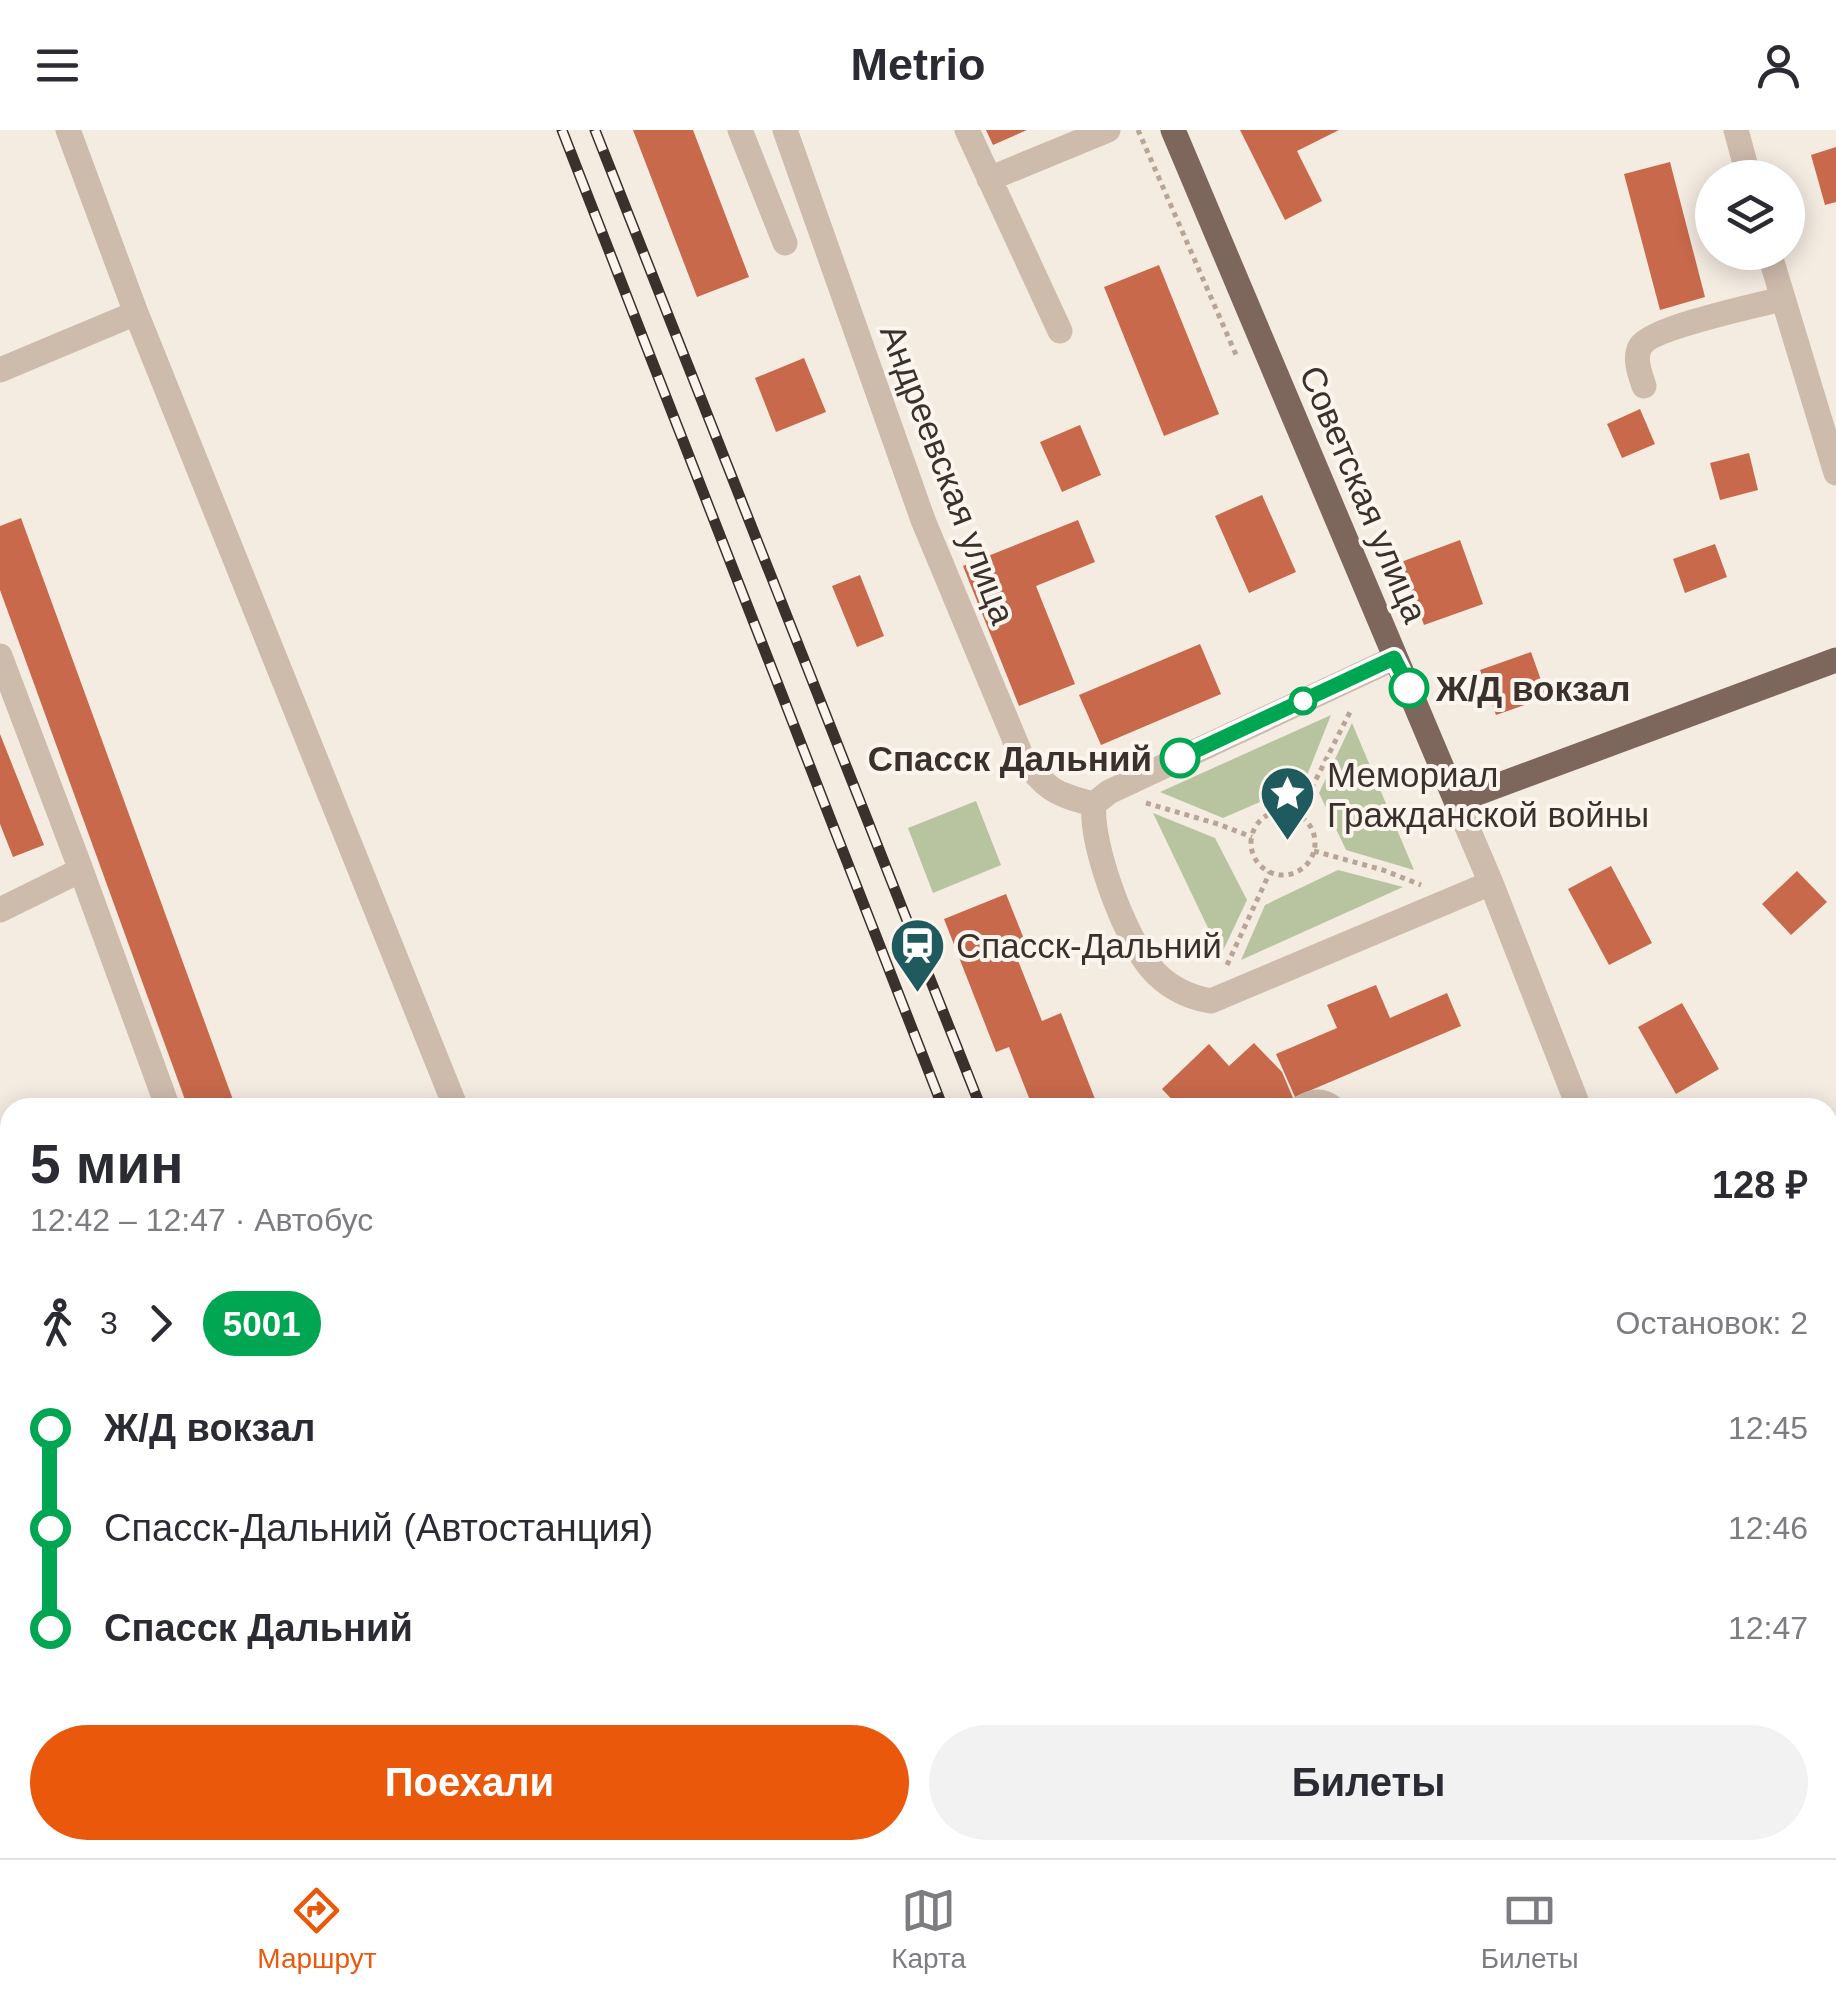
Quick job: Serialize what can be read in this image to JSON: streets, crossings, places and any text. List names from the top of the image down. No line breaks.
{"streets":{"main road":["Советская улица"],"street":["Андреевская улица"]},"places":{"other":["Ж/Д вокзал","Спасск Дальний"],"place":["Мемориал Гражданской войны"],"station":["Спасск-Дальний"]},"lines":["bus line 5001"],"page":{"header":"Metrio","heading":["5 мин","12:42 – 12:47 · Автобус","128 ₽"],"legs":["3","5001","Остановок: 2"],"list":[{"name":"Ж/Д вокзал","value":"12:45"},{"name":"Спасск-Дальний (Автостанция)","value":"12:46"},{"name":"Спасск Дальний","value":"12:47"}],"buttons":["Поехали","Билеты"],"tabs":["Маршрут","Карта","Билеты"]}}
